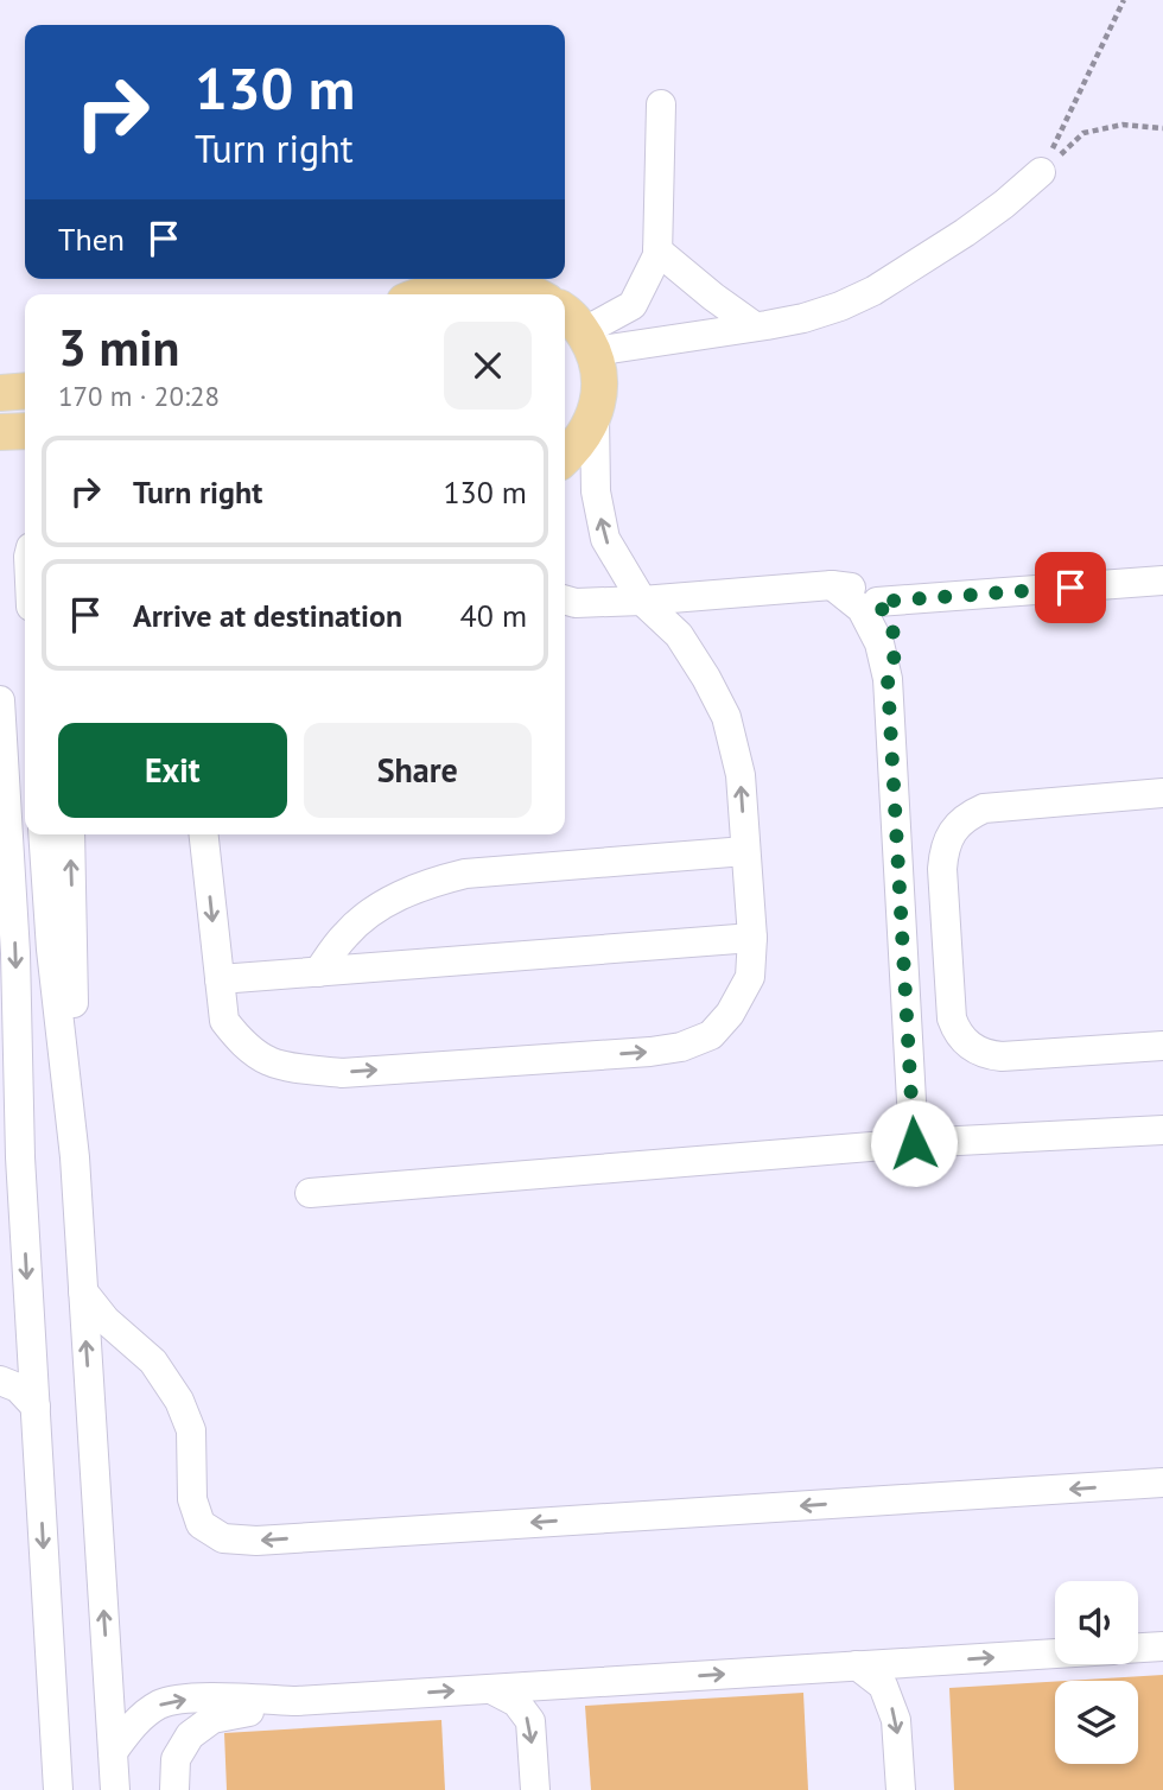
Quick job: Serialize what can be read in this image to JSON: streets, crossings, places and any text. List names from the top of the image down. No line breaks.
{"page":{"turn":["130 m","Turn right"],"then":"Then","heading":["3 min","170 m · 20:28"],"list":[{"name":"Turn right","value":"130 m"},{"name":"Arrive at destination","value":"40 m"}],"buttons":["Exit","Share"]}}
